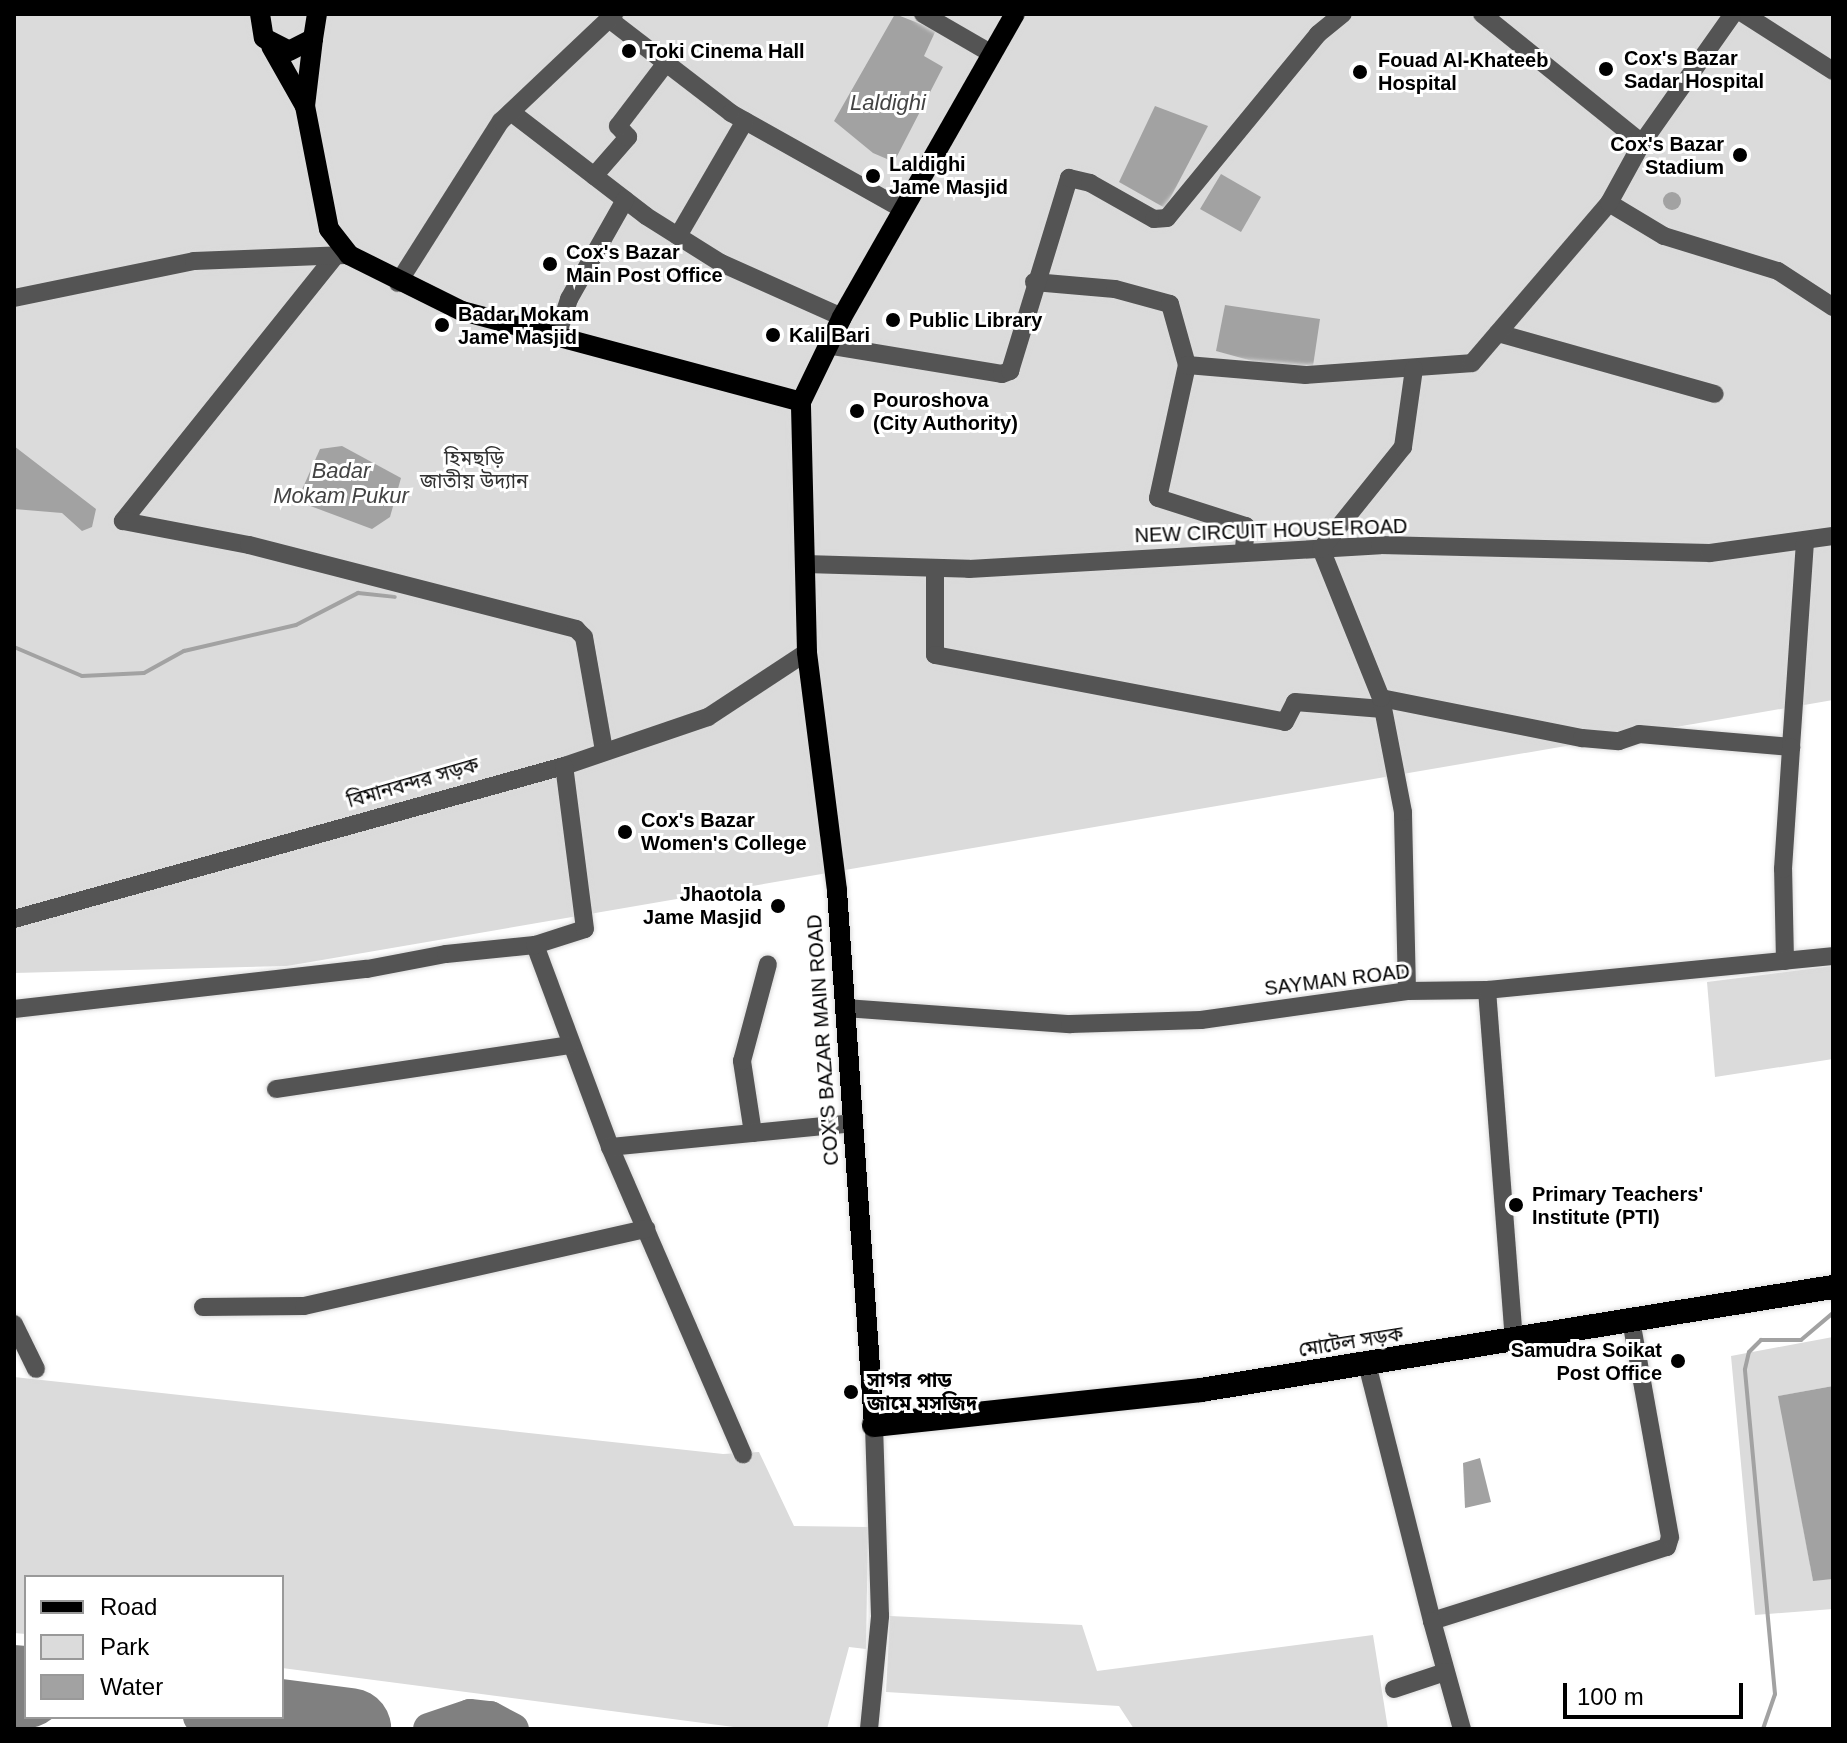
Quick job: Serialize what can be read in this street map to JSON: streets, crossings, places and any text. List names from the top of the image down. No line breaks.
{"streets":{"highway":["মোটেল সড়ক"],"main road":["COX'S BAZAR MAIN ROAD"],"street":["NEW CIRCUIT HOUSE ROAD","বিমানবন্দর সড়ক","SAYMAN ROAD"]},"crossings":[["NEW CIRCUIT HOUSE ROAD","COX'S BAZAR MAIN ROAD"],["বিমানবন্দর সড়ক","COX'S BAZAR MAIN ROAD"],["SAYMAN ROAD","COX'S BAZAR MAIN ROAD"],["COX'S BAZAR MAIN ROAD","মোটেল সড়ক"]],"water":["Laldighi","Badar Mokam Pukur"],"parks":["হিমছড়ি জাতীয় উদ্যান"],"places":["Toki Cinema Hall","Cox's Bazar Sadar Hospital","Fouad Al-Khateeb Hospital","Cox's Bazar Stadium","Laldighi Jame Masjid","Cox's Bazar Main Post Office","Public Library","Badar Mokam Jame Masjid","Kali Bari","Pouroshova (City Authority)","Cox's Bazar Women's College","Jhaotola Jame Masjid","Primary Teachers' Institute (PTI)","Samudra Soikat Post Office","সাগর পাড় জামে মসজিদ"],"legend":["Road","Park","Water"],"scale_bar":"100 m"}
